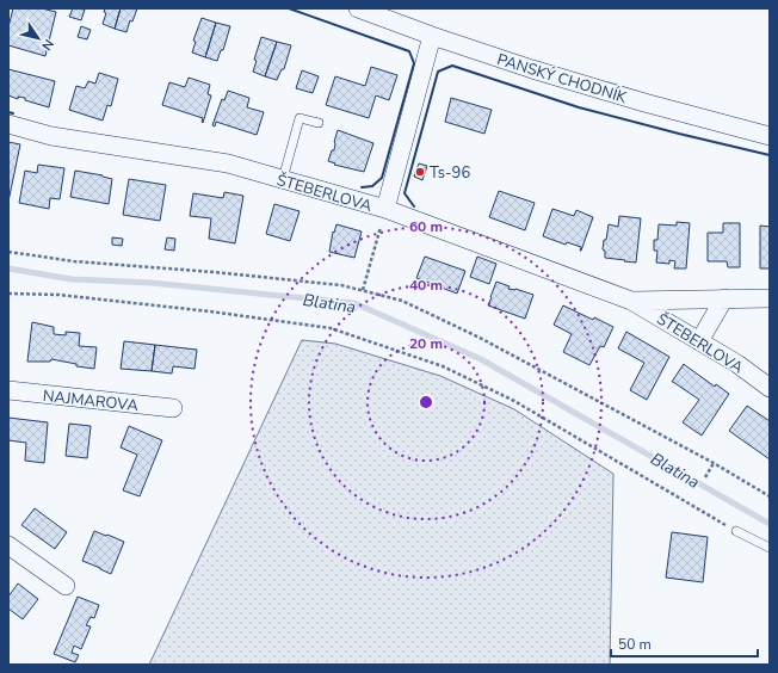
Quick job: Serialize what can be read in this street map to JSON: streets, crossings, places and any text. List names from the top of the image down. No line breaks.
{"streets":{"street":["PANSKÝ CHODNÍK","ŠTEBERLOVA","NAJMAROVA"]},"water":["Blatina"],"places":["Ts-96"],"scale_bar":"50 m","north":"bottom right","rings":["60 m","40 m","20 m"]}
